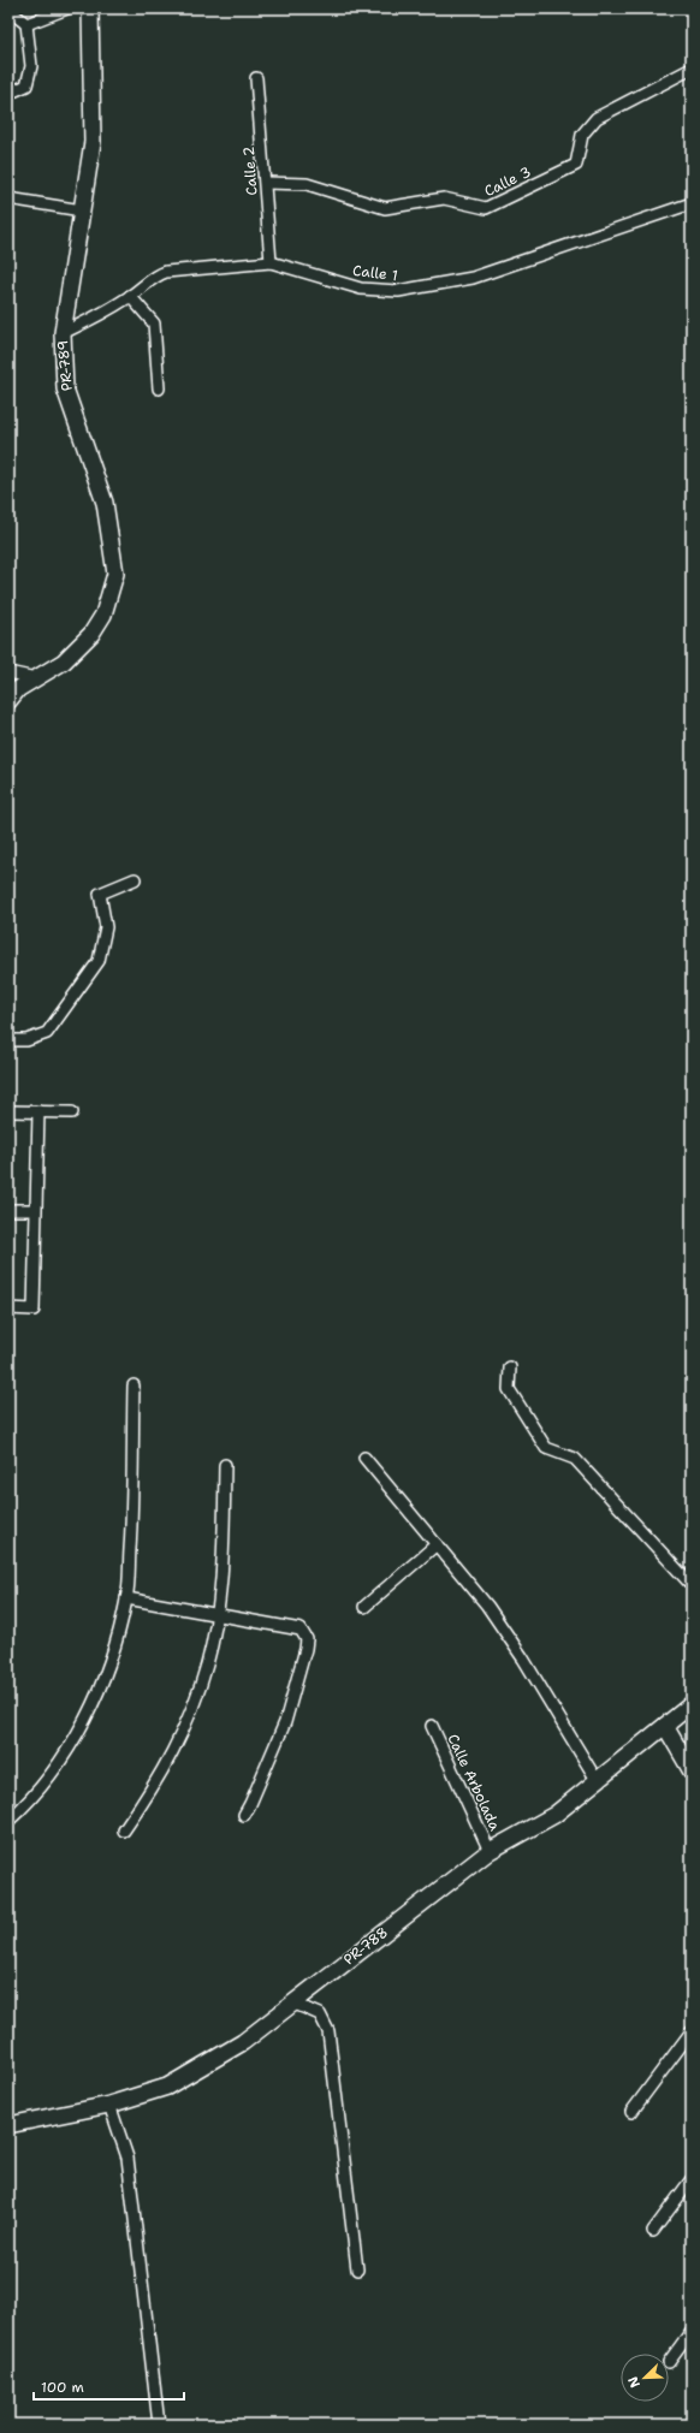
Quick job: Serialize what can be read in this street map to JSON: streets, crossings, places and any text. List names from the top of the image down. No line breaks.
{"streets":{"street":["Calle 2","Calle 3","Calle 1","PR-789","Calle Arbolada","PR-788"]},"crossings":[["Calle 2","Calle 3"],["Calle 2","Calle 1"],["Calle 1","PR-789"],["Calle Arbolada","PR-788"]],"scale_bar":"100 m","north":"bottom left"}
